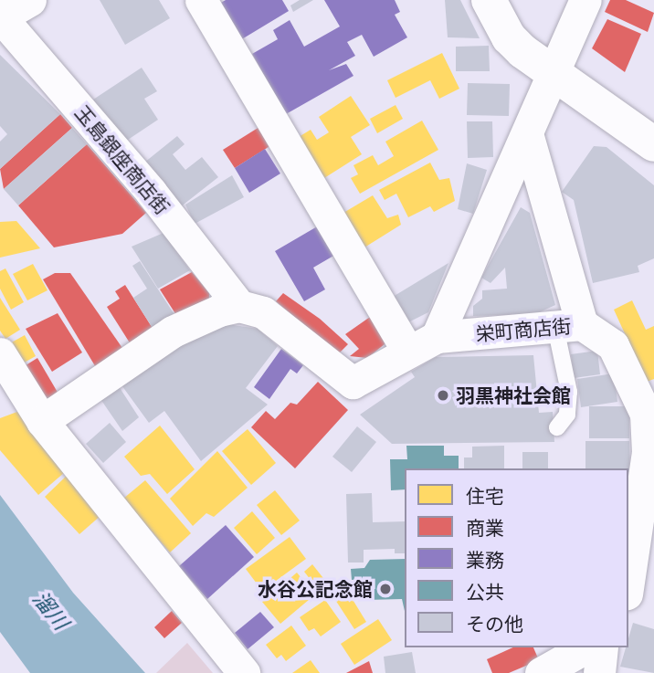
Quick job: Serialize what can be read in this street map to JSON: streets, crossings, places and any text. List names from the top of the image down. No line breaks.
{"streets":{"street":["玉島銀座商店街","栄町商店街"]},"water":["溜川"],"places":["羽黒神社会館","水谷公記念館"],"legend":["住宅","商業","業務","公共","その他"]}
